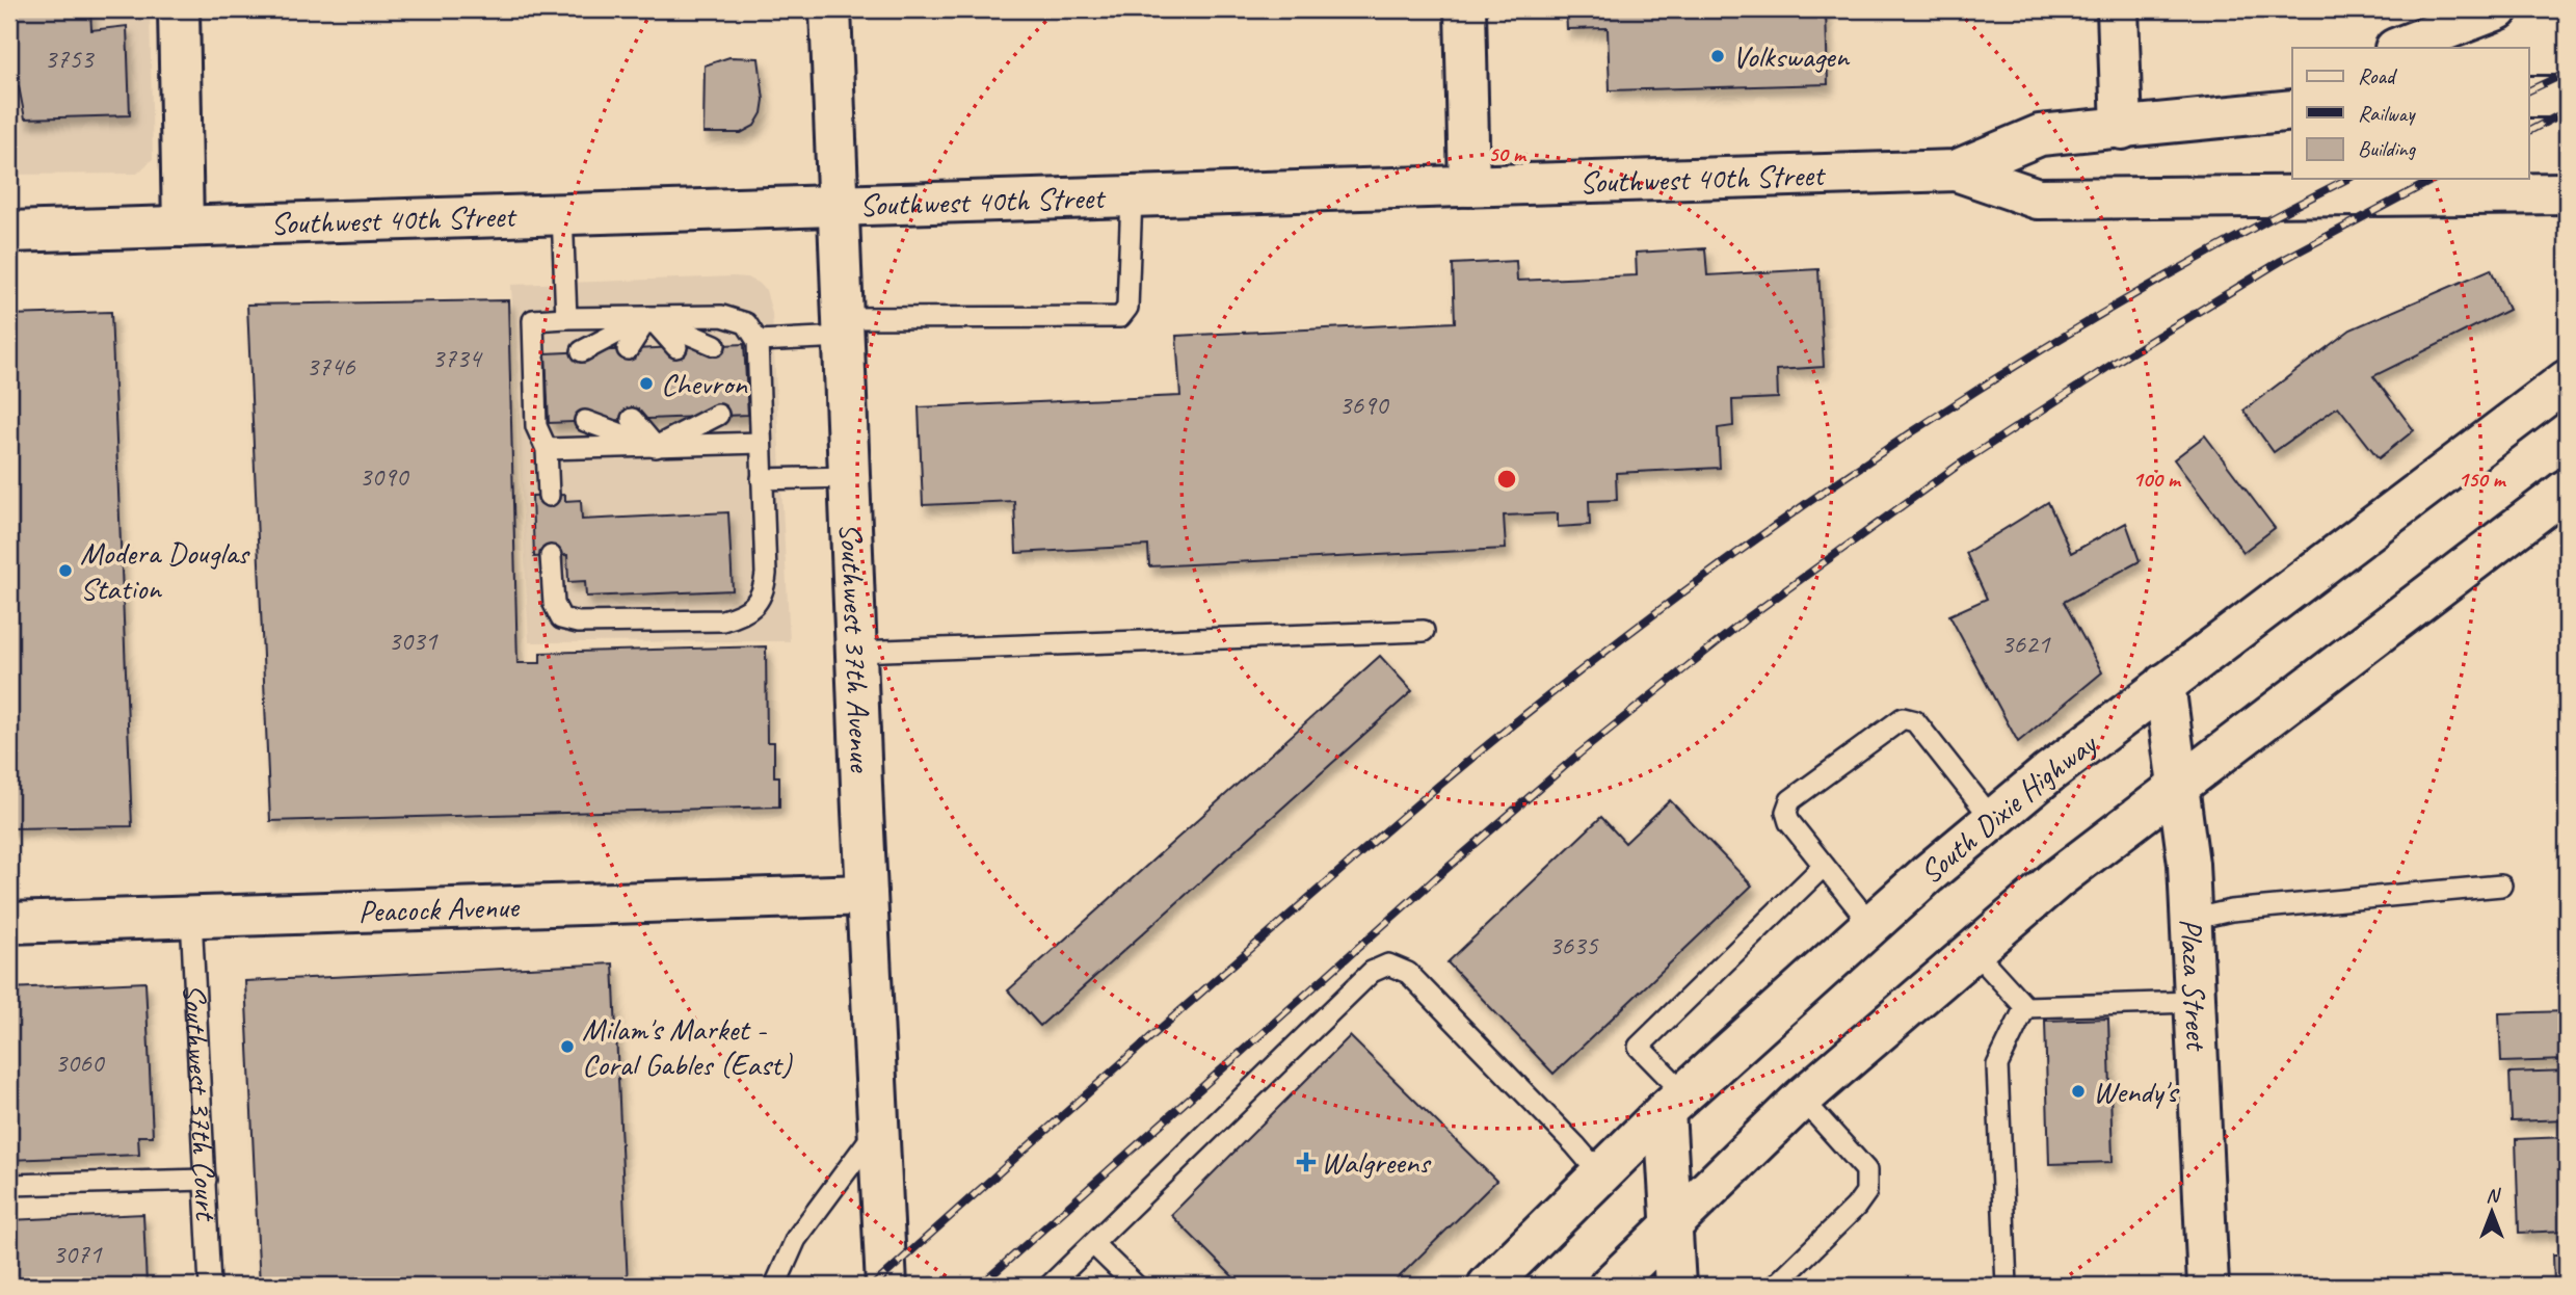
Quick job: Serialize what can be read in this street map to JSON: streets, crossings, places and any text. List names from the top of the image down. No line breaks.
{"streets":{"main road":["Southwest 40th Street","Southwest 37th Avenue","South Dixie Highway","Peacock Avenue","Plaza Street"],"lane":["Southwest 37th Court"]},"crossings":[["Southwest 40th Street","Southwest 37th Avenue"],["Southwest 37th Avenue","Peacock Avenue"],["South Dixie Highway","Plaza Street"],["Peacock Avenue","Southwest 37th Court"]],"places":{"other":["Volkswagen","Chevron","Modera Douglas Station","Milam's Market - Coral Gables (East)","Wendy's"],"health":["Walgreens"]},"house_numbers":["3753","3734","3746","3690","3090","3031","3621","3635","3060","3071"],"legend":["Road","Railway","Building"],"north":"top","rings":["50 m","100 m","150 m"]}
